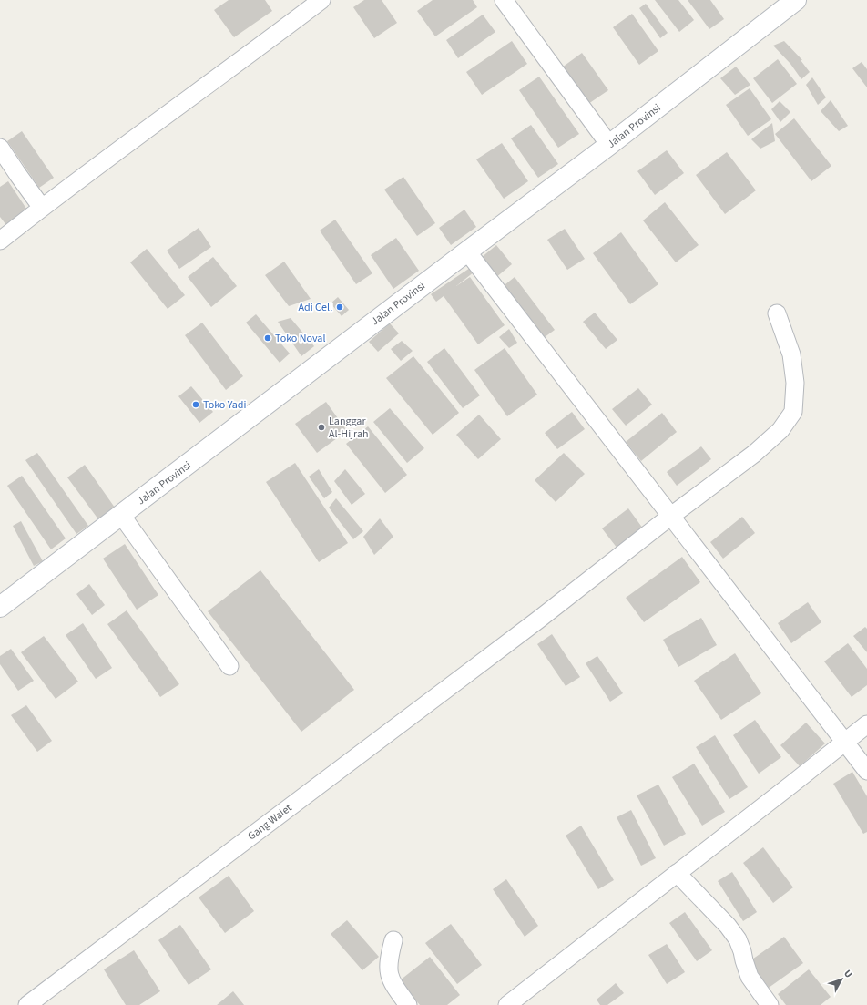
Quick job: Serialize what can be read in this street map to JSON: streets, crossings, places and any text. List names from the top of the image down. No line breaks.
{"streets":{"main road":["Jalan Provinsi"],"street":["Gang Walet"]},"places":["Adi Cell","Toko Noval","Toko Yadi","Langgar Al-Hijrah"],"north":"top right"}
